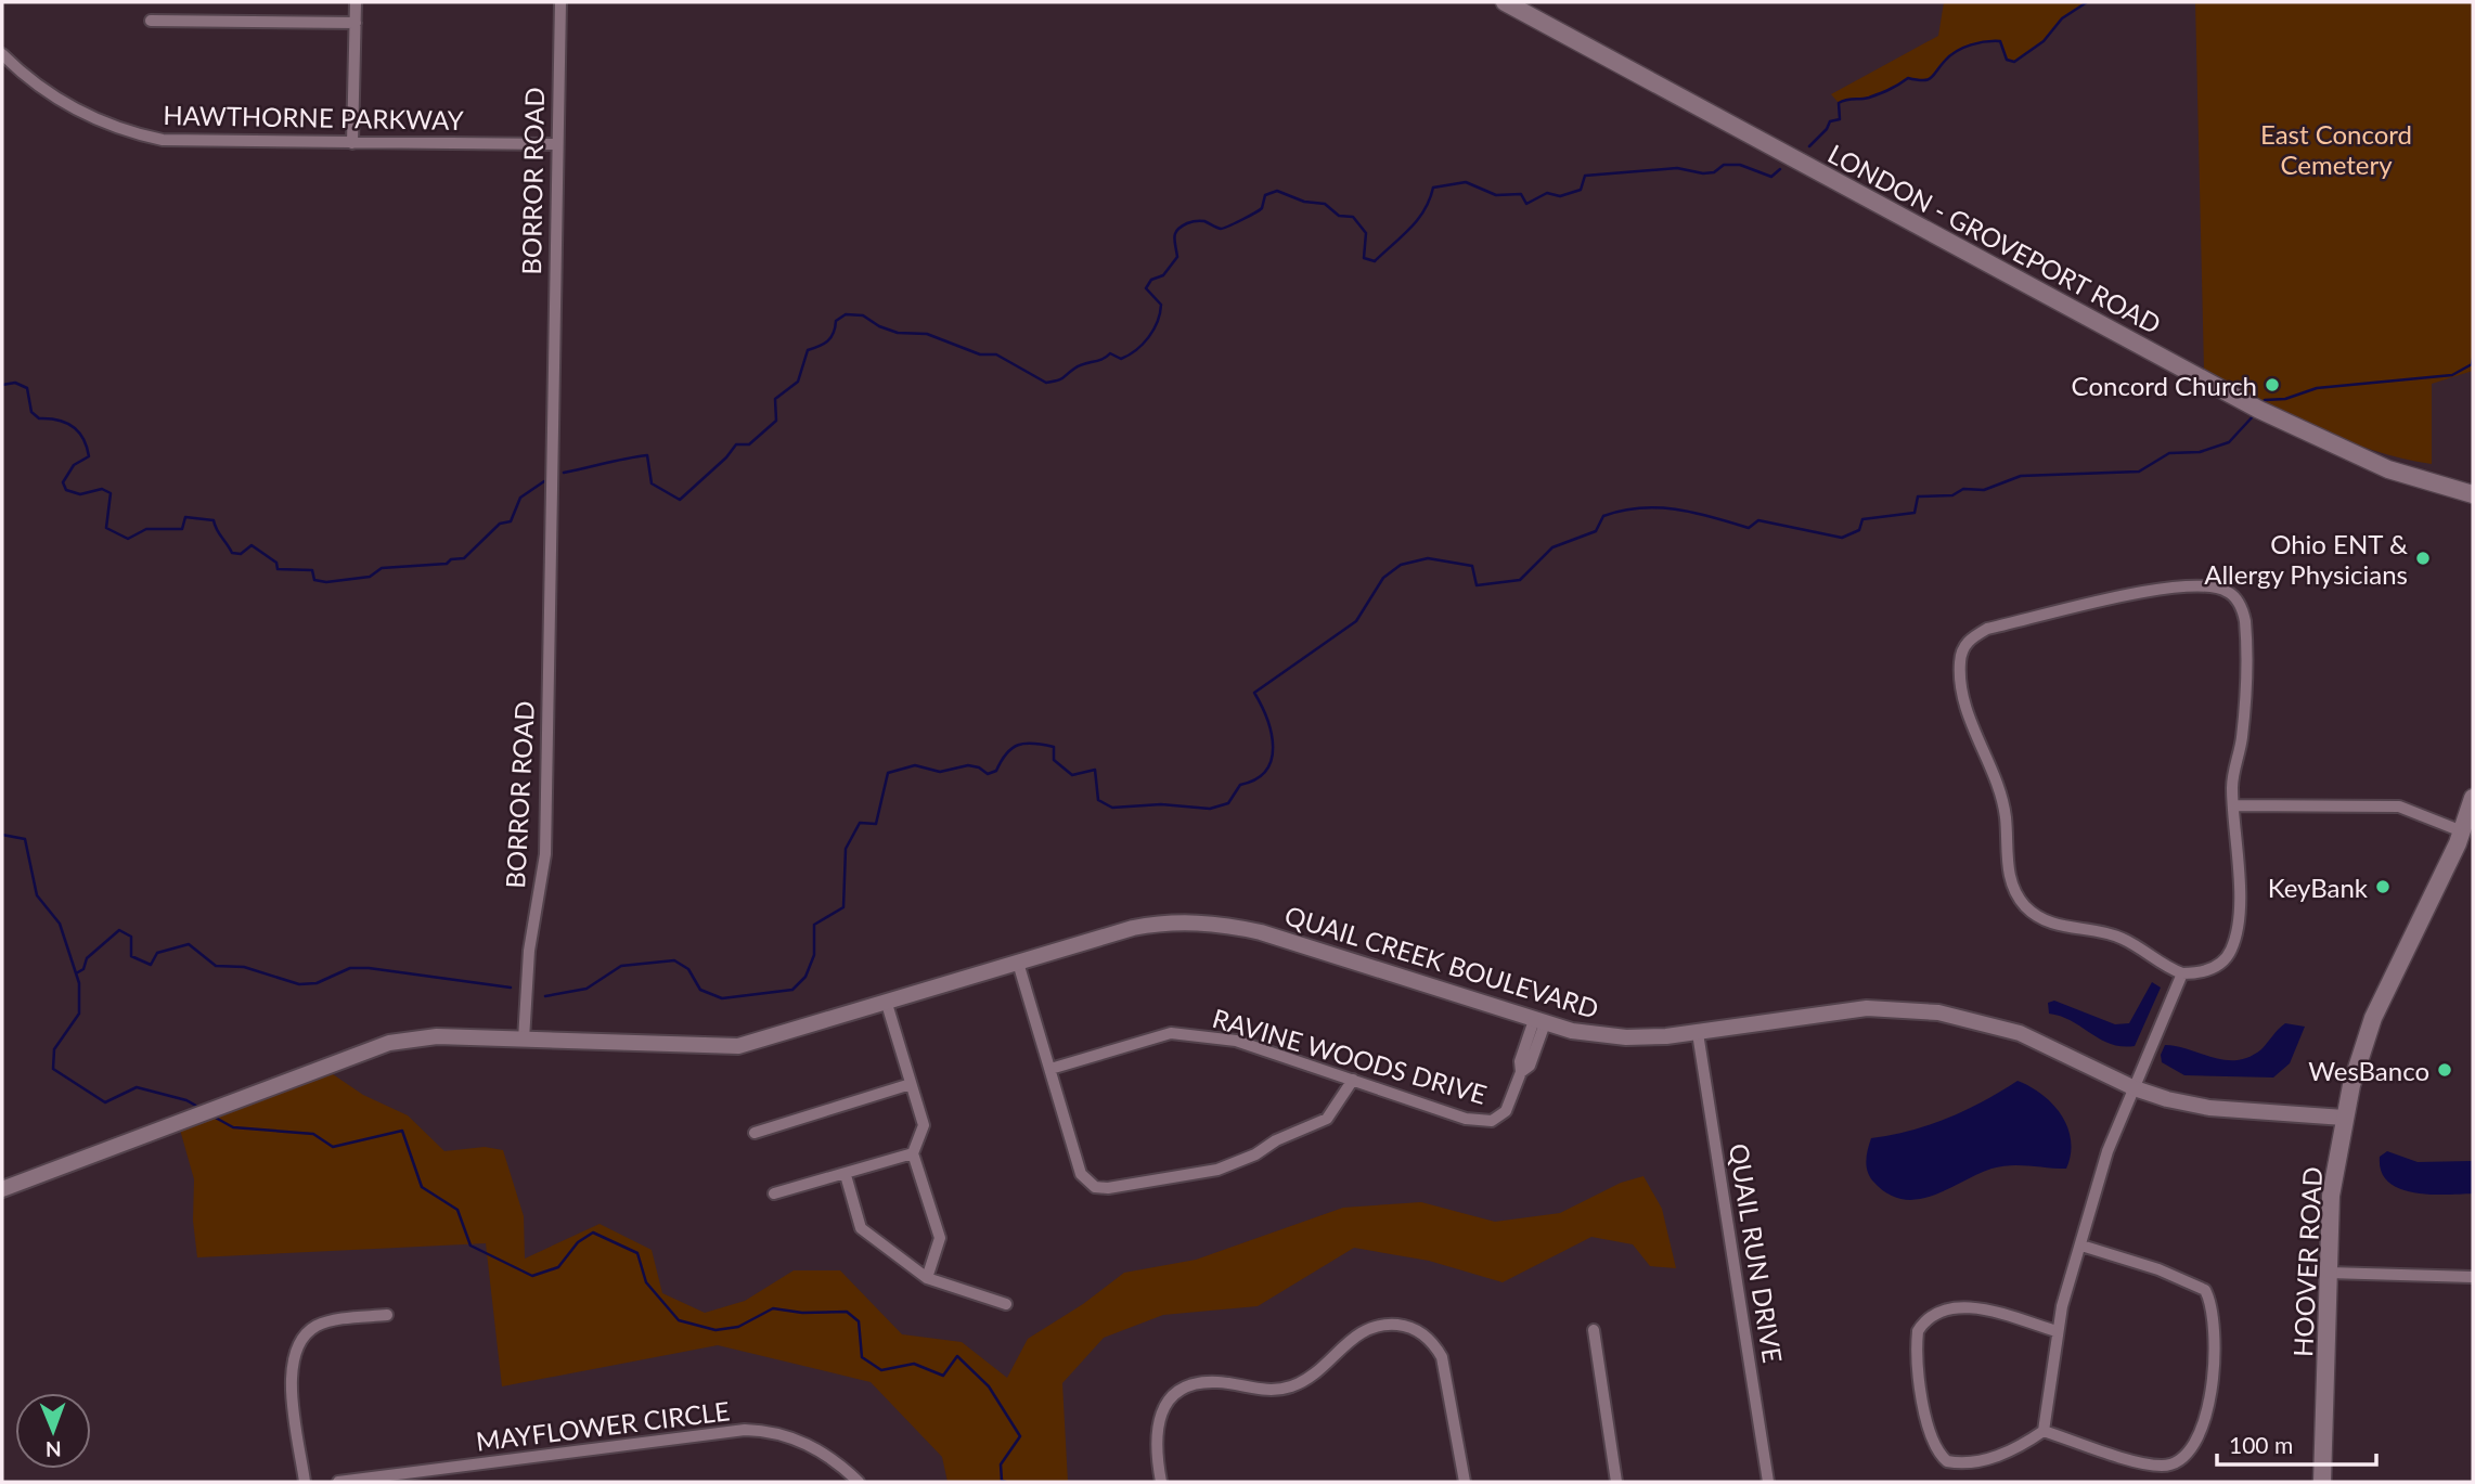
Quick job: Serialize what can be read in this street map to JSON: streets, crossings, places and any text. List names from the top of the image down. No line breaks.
{"streets":{"main road":["LONDON - GROVEPORT ROAD","HOOVER ROAD"],"street":["HAWTHORNE PARKWAY","BORROR ROAD","QUAIL CREEK BOULEVARD","RAVINE WOODS DRIVE","QUAIL RUN DRIVE","MAYFLOWER CIRCLE"]},"crossings":[["HAWTHORNE PARKWAY","BORROR ROAD"],["BORROR ROAD","QUAIL CREEK BOULEVARD"],["QUAIL CREEK BOULEVARD","RAVINE WOODS DRIVE"],["QUAIL CREEK BOULEVARD","QUAIL RUN DRIVE"],["QUAIL CREEK BOULEVARD","HOOVER ROAD"]],"parks":["East Concord Cemetery"],"places":["Concord Church","Ohio ENT & Allergy Physicians","KeyBank","WesBanco"],"scale_bar":"100 m","north":"bottom"}
